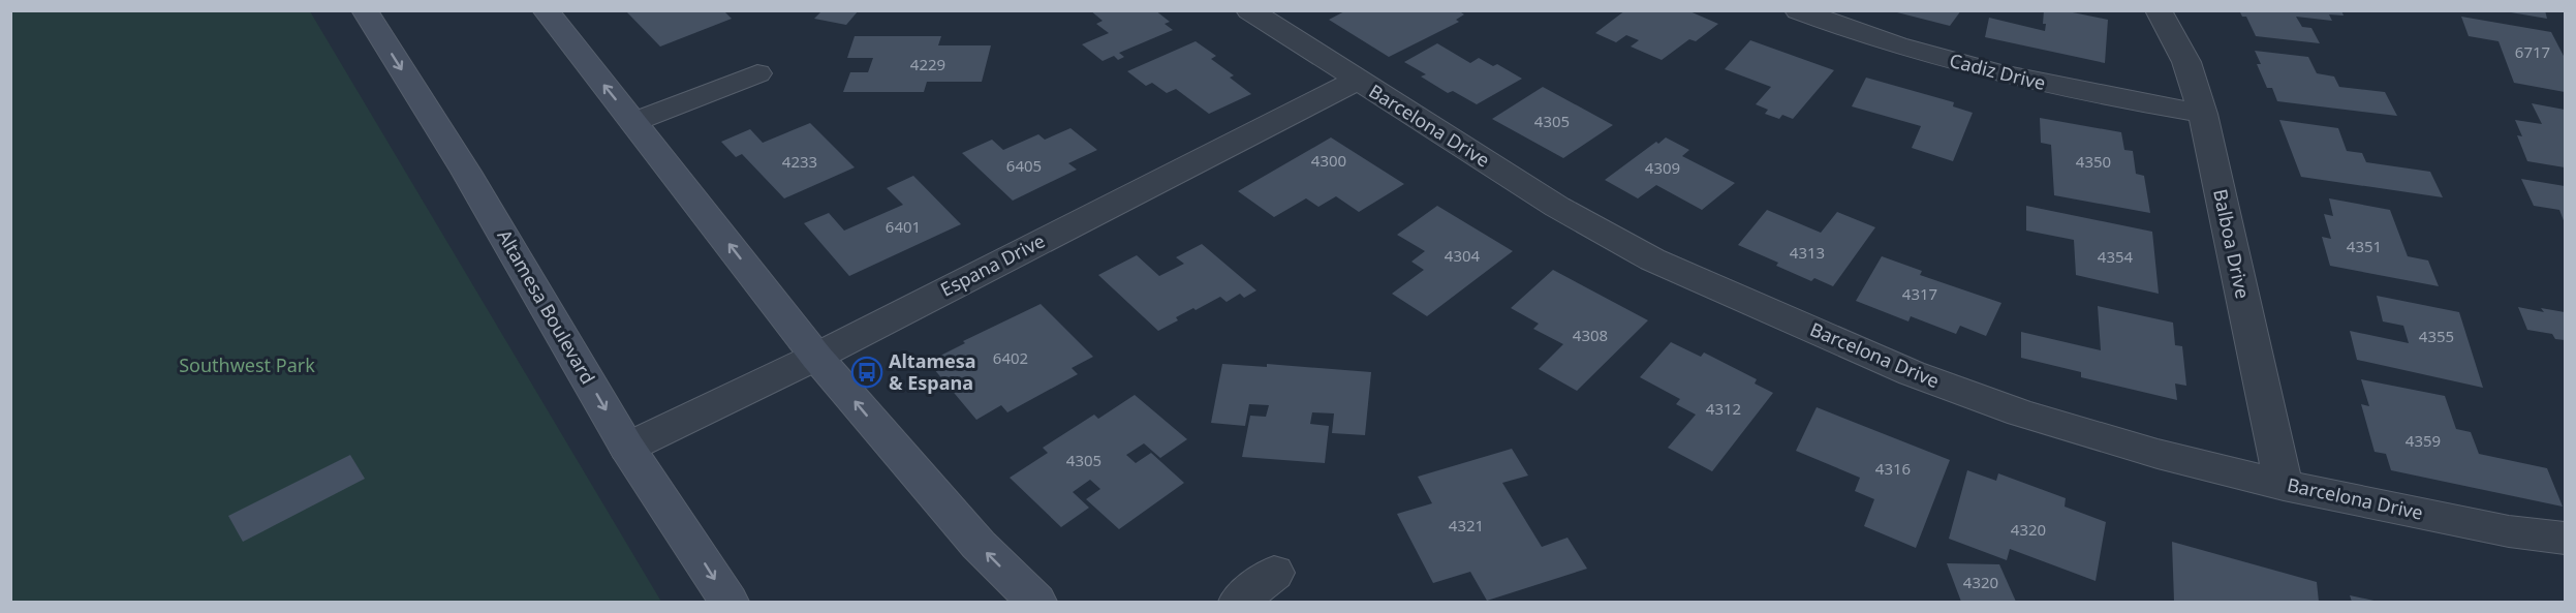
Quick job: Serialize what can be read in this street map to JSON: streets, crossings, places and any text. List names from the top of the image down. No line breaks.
{"streets":{"main road":["Altamesa Boulevard"],"street":["Cadiz Drive","Barcelona Drive","Balboa Drive","Espana Drive"]},"crossings":[["Cadiz Drive","Balboa Drive"],["Barcelona Drive","Balboa Drive"],["Barcelona Drive","Espana Drive"],["Espana Drive","Altamesa Boulevard"]],"parks":["Southwest Park"],"places":{"bus stop":["Altamesa & Espana"]},"house_numbers":["6717","4229","4305","4300","4233","4350","6405","4309","6401","4351","4313","4304","4354","4317","4308","4355","6402","4312","4359","4305","4316","4321","4320","4320"]}
